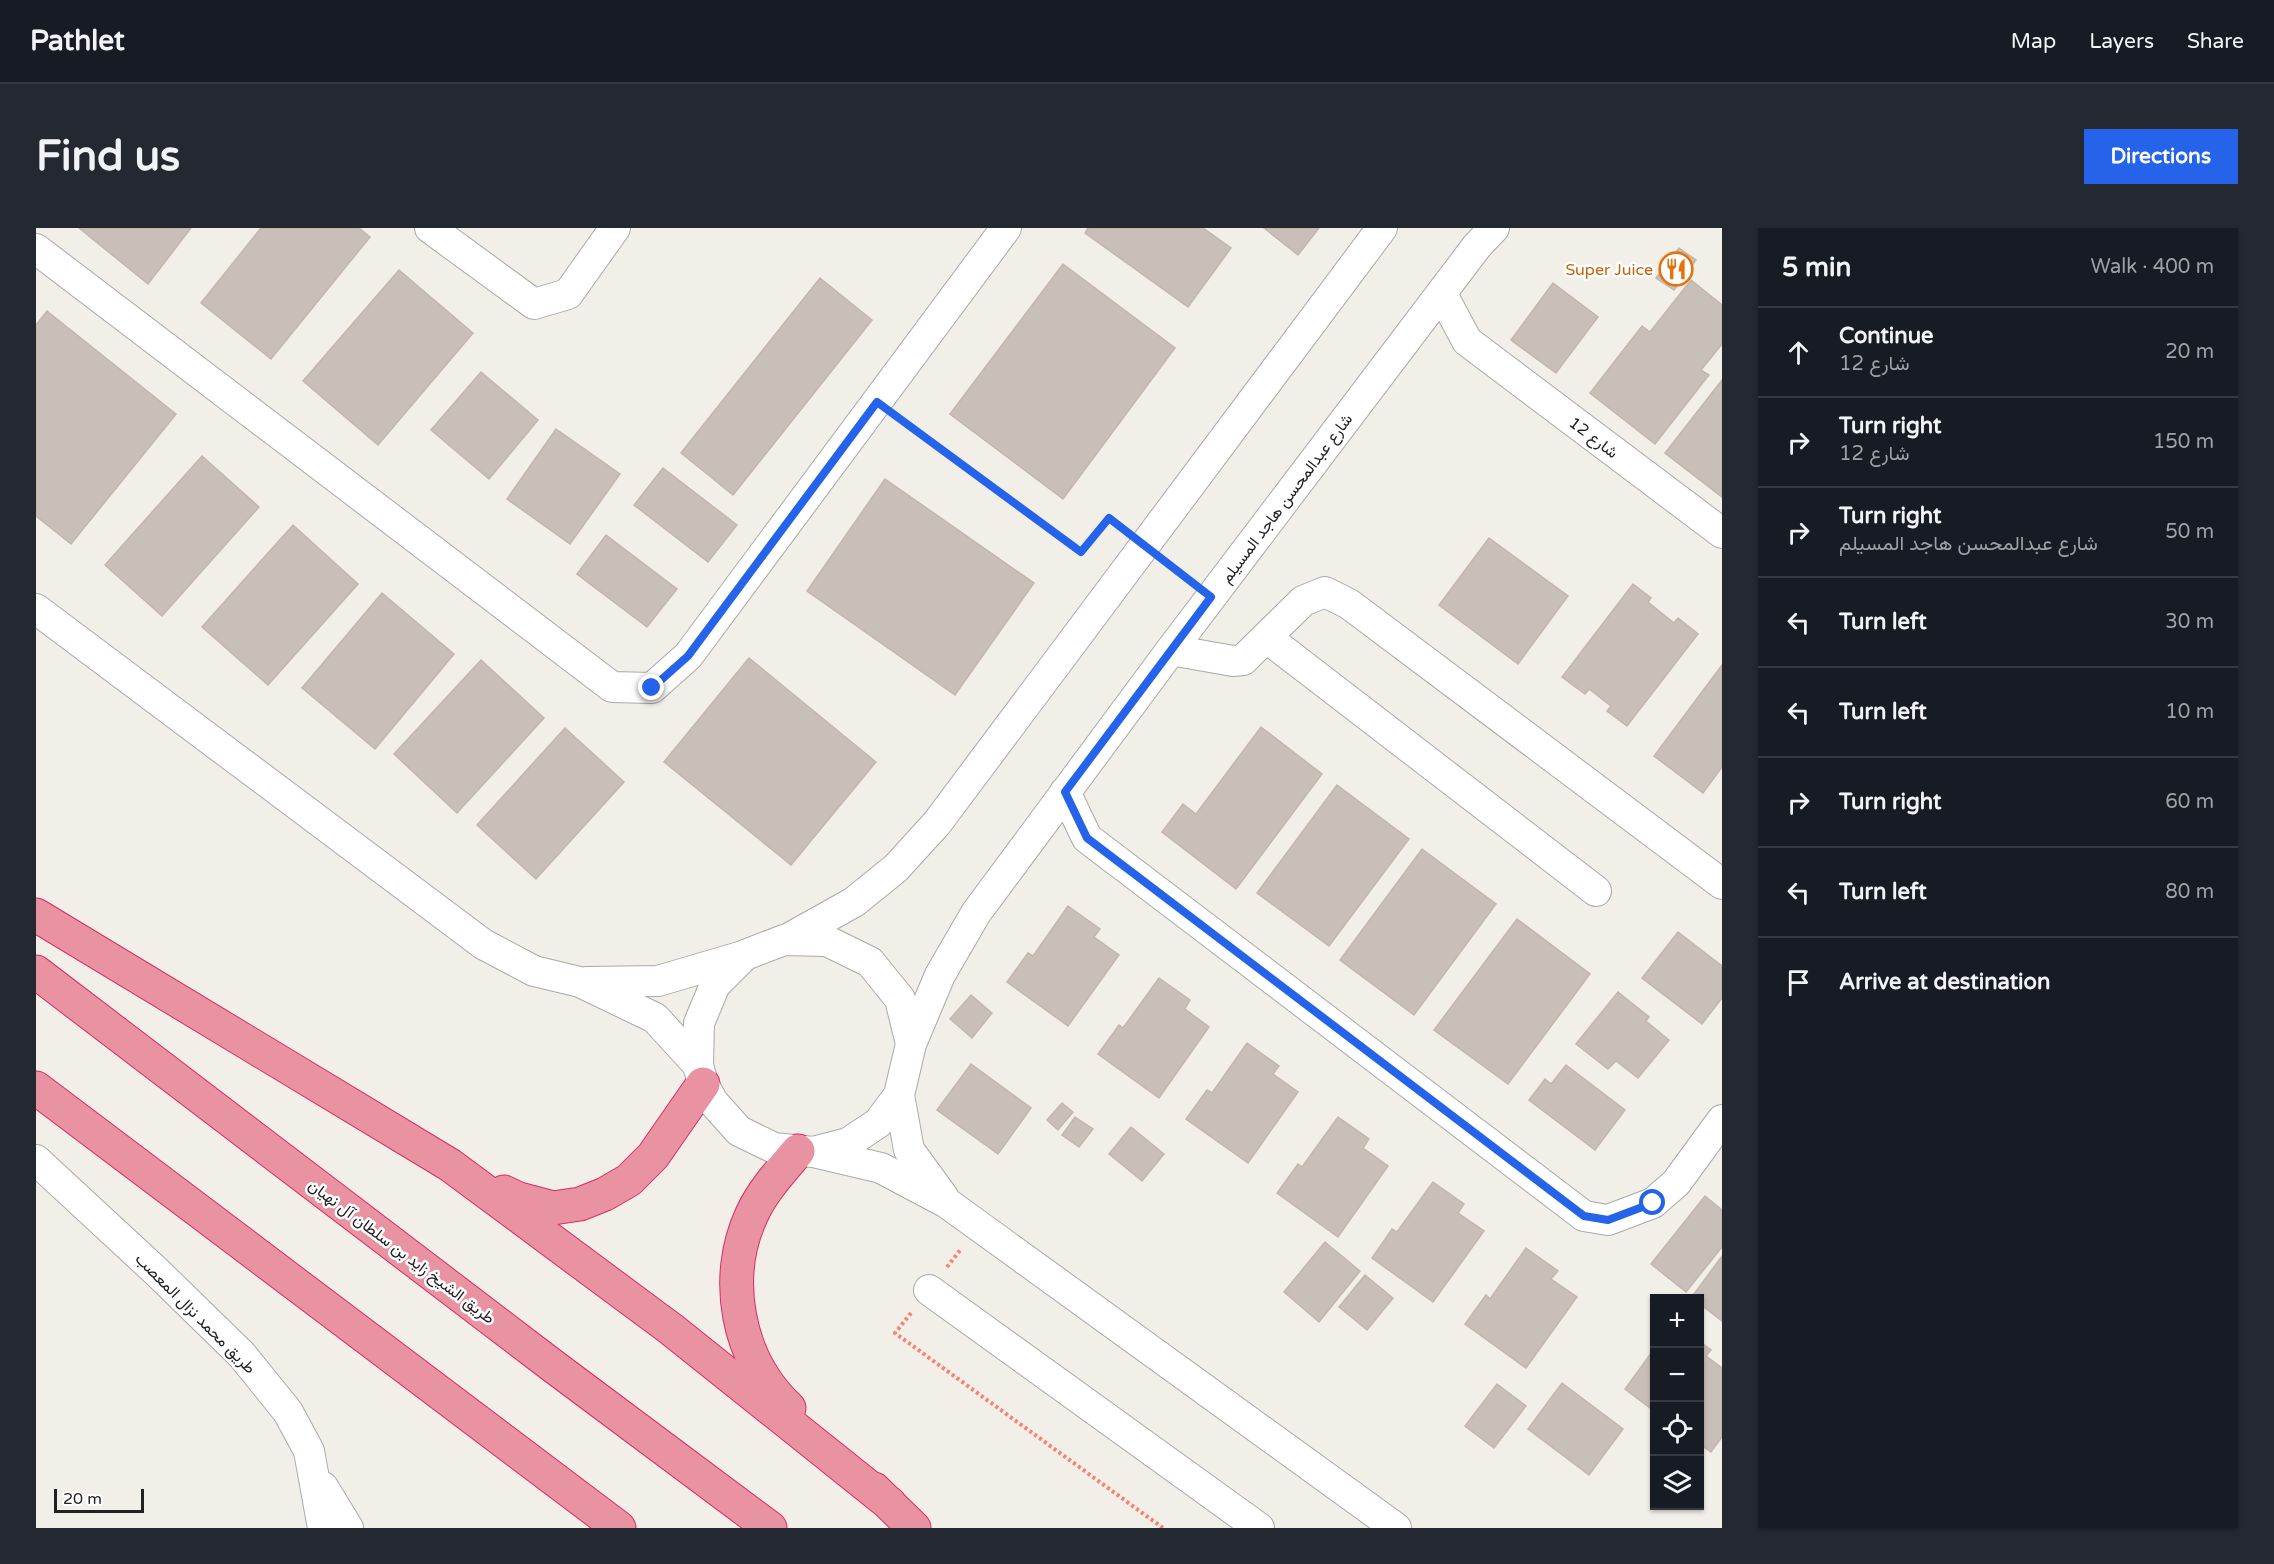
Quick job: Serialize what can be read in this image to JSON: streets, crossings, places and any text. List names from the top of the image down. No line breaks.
{"streets":{"highway":["طريق الشيخ زايد بن سلطان آل نهيان"],"street":["شارع 12","شارع عبدالمحسن هاجد المسيلم","طريق محمد نزال المعصب"]},"crossings":[["شارع 12","شارع عبدالمحسن هاجد المسيلم"]],"places":{"restaurant":["Super Juice"]},"scale_bar":"20 m","page":{"header":"Pathlet","nav":["Map","Layers","Share"],"buttons":"Directions","title":"Find us","heading":["5 min","Walk · 400 m"],"list":[["Continue","شارع 12","20 m"],["Turn right","شارع 12","150 m"],["Turn right","شارع عبدالمحسن هاجد المسيلم","50 m"],["Turn left","30 m"],["Turn left","10 m"],["Turn right","60 m"],["Turn left","80 m"],"Arrive at destination"],"map_buttons":["+","−"],"scale":"20 m"}}
